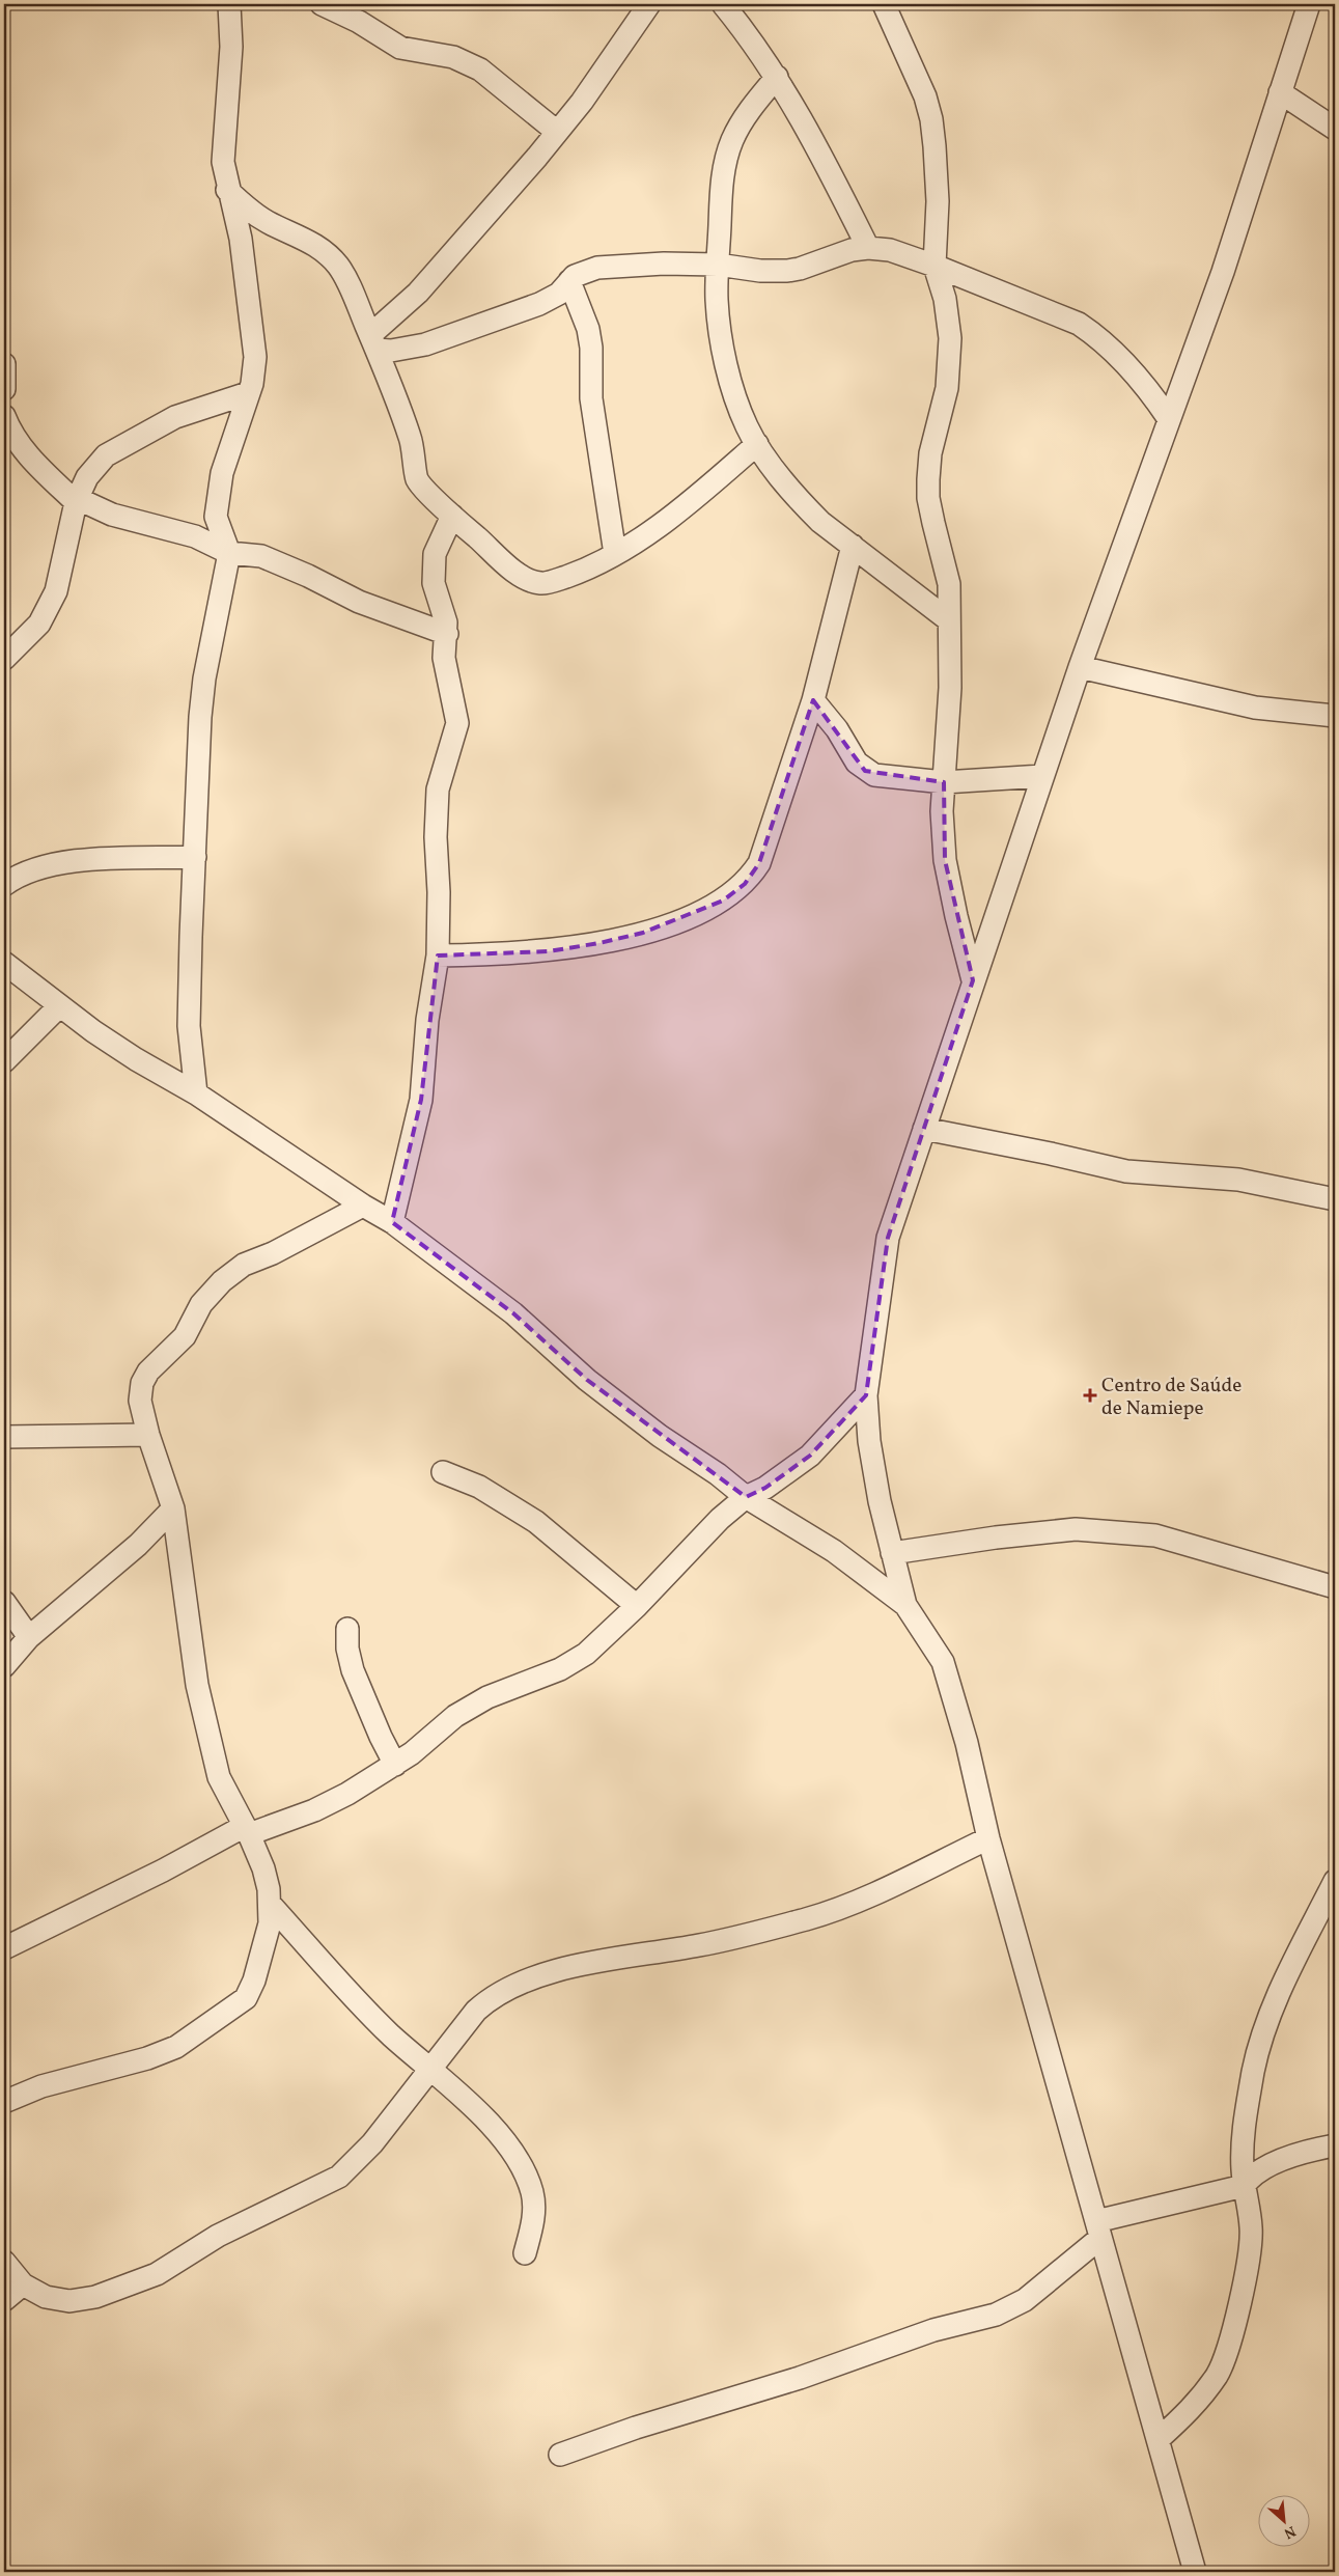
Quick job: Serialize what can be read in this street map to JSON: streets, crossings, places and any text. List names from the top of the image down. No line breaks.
{"places":{"health":["Centro de Saúde de Namiepe"]},"north":"bottom right"}
